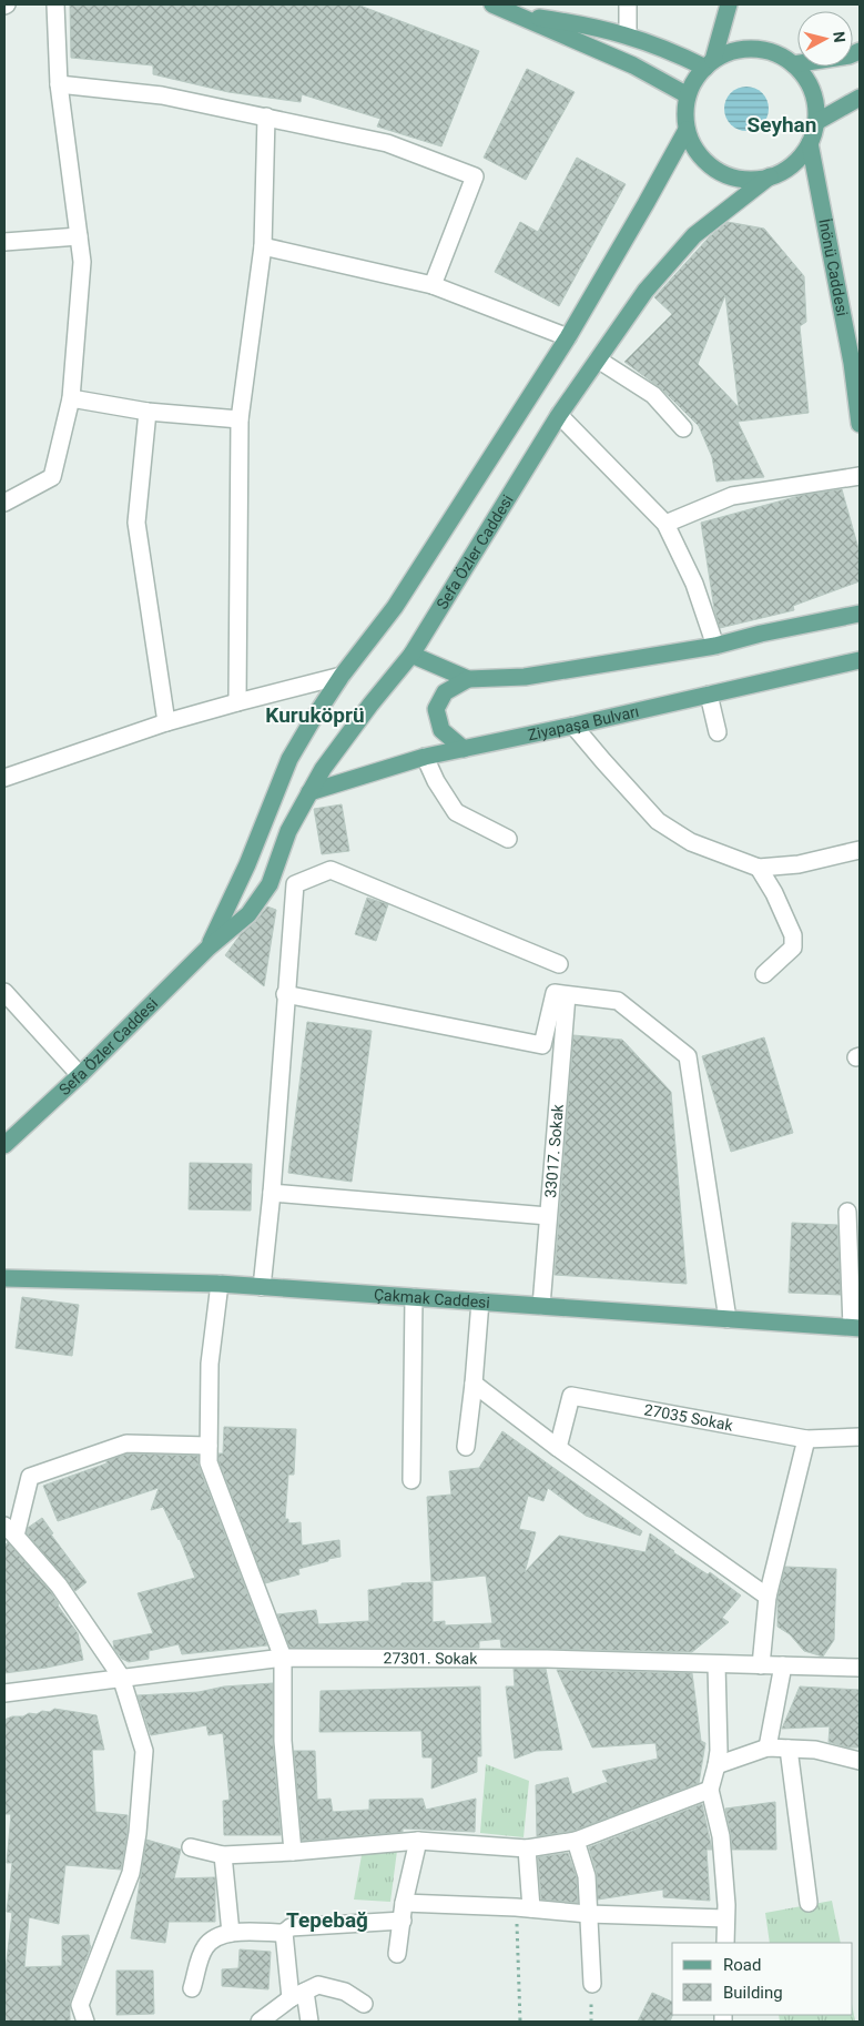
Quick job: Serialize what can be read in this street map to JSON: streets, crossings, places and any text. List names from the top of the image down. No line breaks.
{"streets":{"main road":["İnönü Caddesi","Sefa Özler Caddesi","Ziyapaşa Bulvarı","Çakmak Caddesi"],"street":["33017. Sokak","27035 Sokak","27301. Sokak"]},"crossings":[["İnönü Caddesi","Sefa Özler Caddesi"],["Sefa Özler Caddesi","Ziyapaşa Bulvarı"],["33017. Sokak","Çakmak Caddesi"]],"districts":["Seyhan","Kuruköprü","Tepebağ"],"legend":["Road","Building"],"north":"right"}
